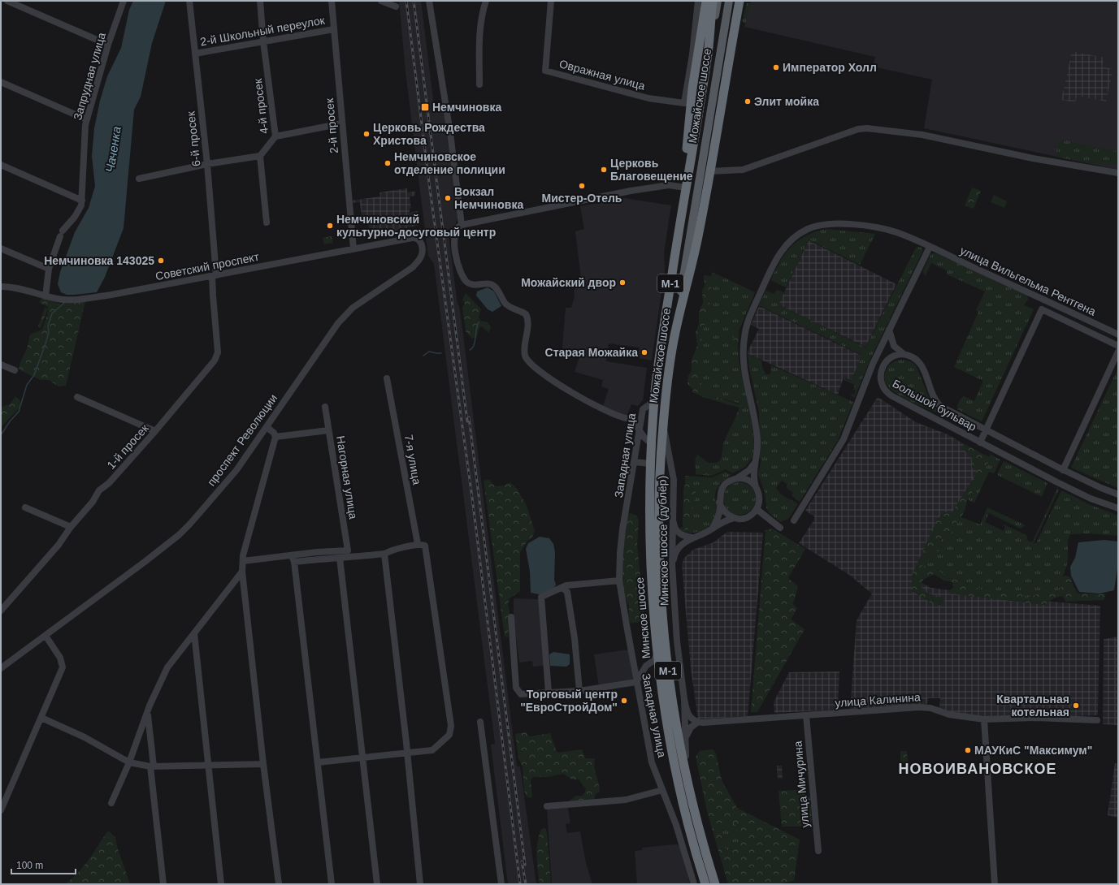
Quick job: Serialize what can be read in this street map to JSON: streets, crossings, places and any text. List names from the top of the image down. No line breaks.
{"streets":{"highway":["Можайское шоссе","М-1","Минское шоссе"],"street":["2-й Школьный переулок","Овражная улица","Запрудная улица","4-й просек","2-й просек","6-й просек","Советский проспект","улица Вильгельма Рентгена","Большой бульвар","проспект Революции","1-й просек","Западная улица","7-я улица","Нагорная улица","Минское шоссе (дублёр)","улица Калинина","улица Мичурина"]},"crossings":[["2-й Школьный переулок","4-й просек"],["2-й Школьный переулок","2-й просек"],["2-й Школьный переулок","6-й просек"],["Запрудная улица","Советский проспект"],["Можайское шоссе","М-1"],["Можайское шоссе","Минское шоссе (дублёр)"],["Можайское шоссе","Минское шоссе"],["2-й просек","Советский проспект"],["6-й просек","Советский проспект"],["6-й просек","1-й просек"],["Советский проспект","проспект Революции"],["Советский проспект","1-й просек"],["улица Вильгельма Рентгена","Большой бульвар"],["Западная улица","Минское шоссе"],["Минское шоссе (дублёр)","Минское шоссе"],["улица Калинина","улица Мичурина"]],"districts":["НОВОИВАНОВСКОЕ"],"water":["Чаченка"],"places":{"other":["Император Холл","Элит мойка","Церковь Рождества Христова","Немчиновское отделение полиции","Церковь Благовещение","Мистер-Отель","Вокзал Немчиновка","Немчиновский культурно-досуговый центр","Немчиновка 143025","Можайский двор","Старая Можайка","Торговый центр \"ЕвроСтройДом\"","Квартальная котельная","МАУКиС \"Максимум\""],"transit":["Немчиновка"]},"scale_bar":"100 m"}
